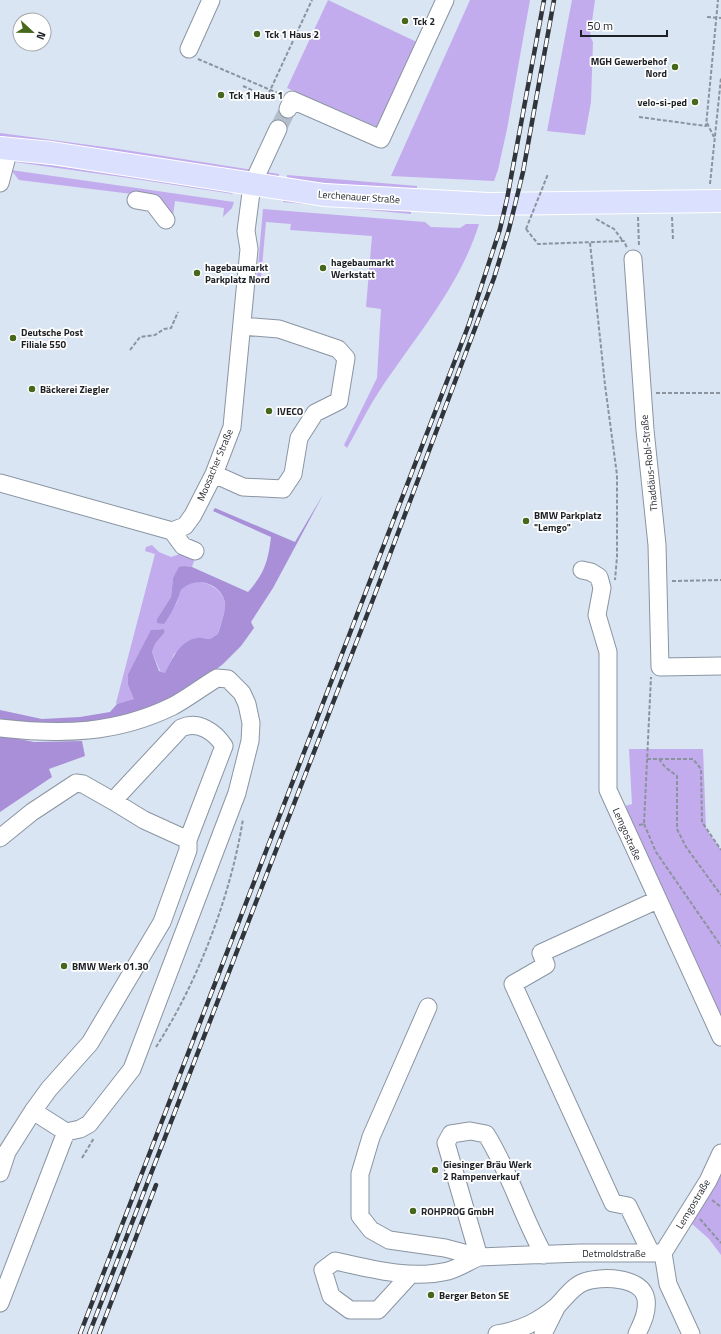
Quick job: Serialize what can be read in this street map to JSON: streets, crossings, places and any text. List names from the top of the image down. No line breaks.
{"streets":{"main road":["Lerchenauer Straße"],"street":["Thaddäus-Robl-Straße","Moosacher Straße","Lemgostraße","Detmoldstraße"]},"crossings":[["Lerchenauer Straße","Moosacher Straße"],["Lemgostraße","Detmoldstraße"]],"places":["Tck 2","Tck 1 Haus 2","MGH Gewerbehof Nord","Tck 1 Haus 1","velo-si-ped","hagebaumarkt Werkstatt","hagebaumarkt Parkplatz Nord","Deutsche Post Filiale 550","Bäckerei Ziegler","IVECO","BMW Parkplatz \"Lemgo\"","BMW Werk 01.30","Giesinger Bräu Werk 2 Rampenverkauf","ROHPROG GmbH","Berger Beton SE"],"scale_bar":"50 m","north":"right"}
